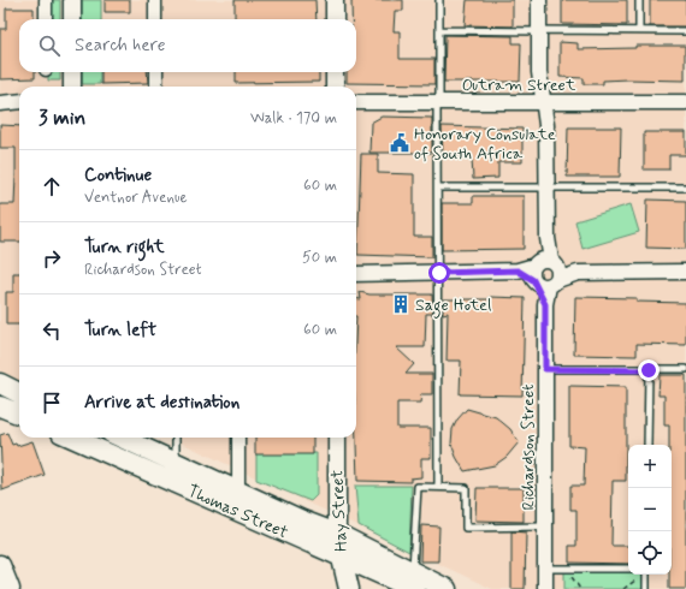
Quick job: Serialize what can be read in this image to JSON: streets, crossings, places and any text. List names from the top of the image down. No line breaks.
{"streets":{"main road":["Thomas Street","Hay Street"],"street":["Outram Street","Richardson Street"]},"crossings":[["Thomas Street","Hay Street"]],"places":{"public building":["Honorary Consulate of South Africa"],"building":["Sage Hotel"]},"page":{"search":"Search here","heading":["3 min","Walk · 170 m"],"list":[["Continue","Ventnor Avenue","60 m"],["Turn right","Richardson Street","50 m"],["Turn left","60 m"],"Arrive at destination"],"map_buttons":["+","−"]}}
